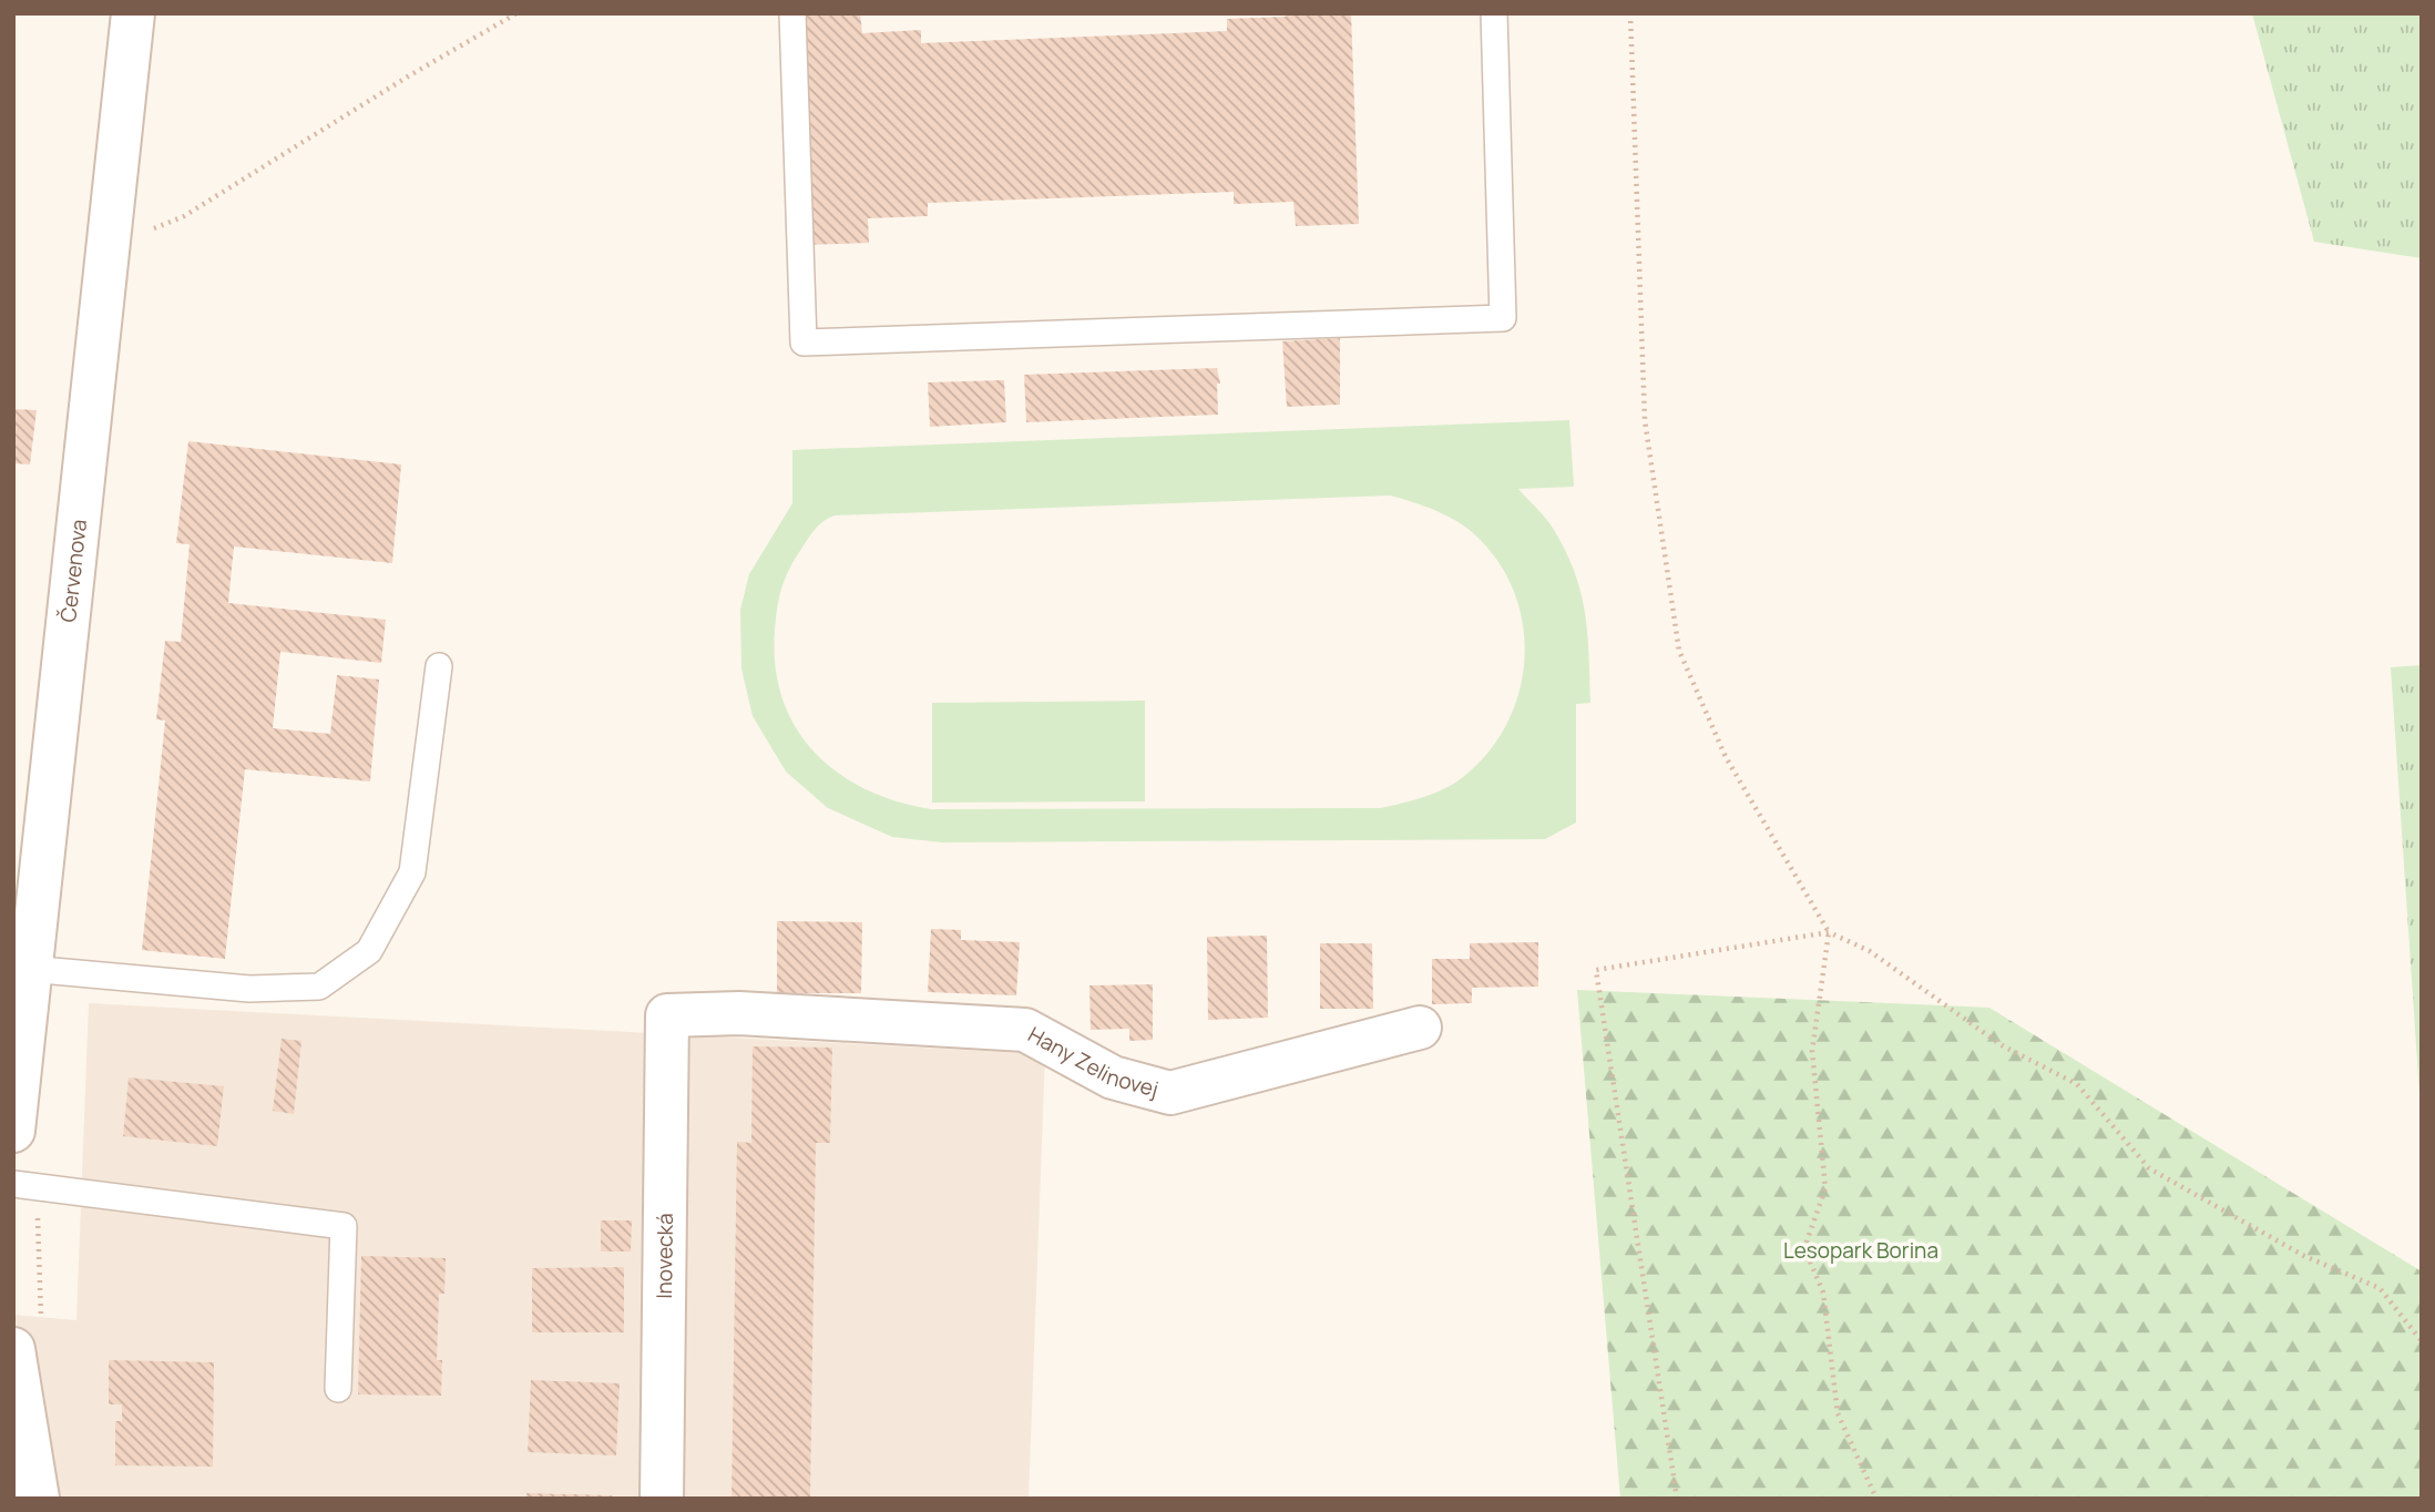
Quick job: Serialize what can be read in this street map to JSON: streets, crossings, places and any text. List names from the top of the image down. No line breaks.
{"streets":{"street":["Červenova","Hany Zelinovej","Inovecká"]},"crossings":[["Hany Zelinovej","Inovecká"]],"parks":["Lesopark Borina"]}
